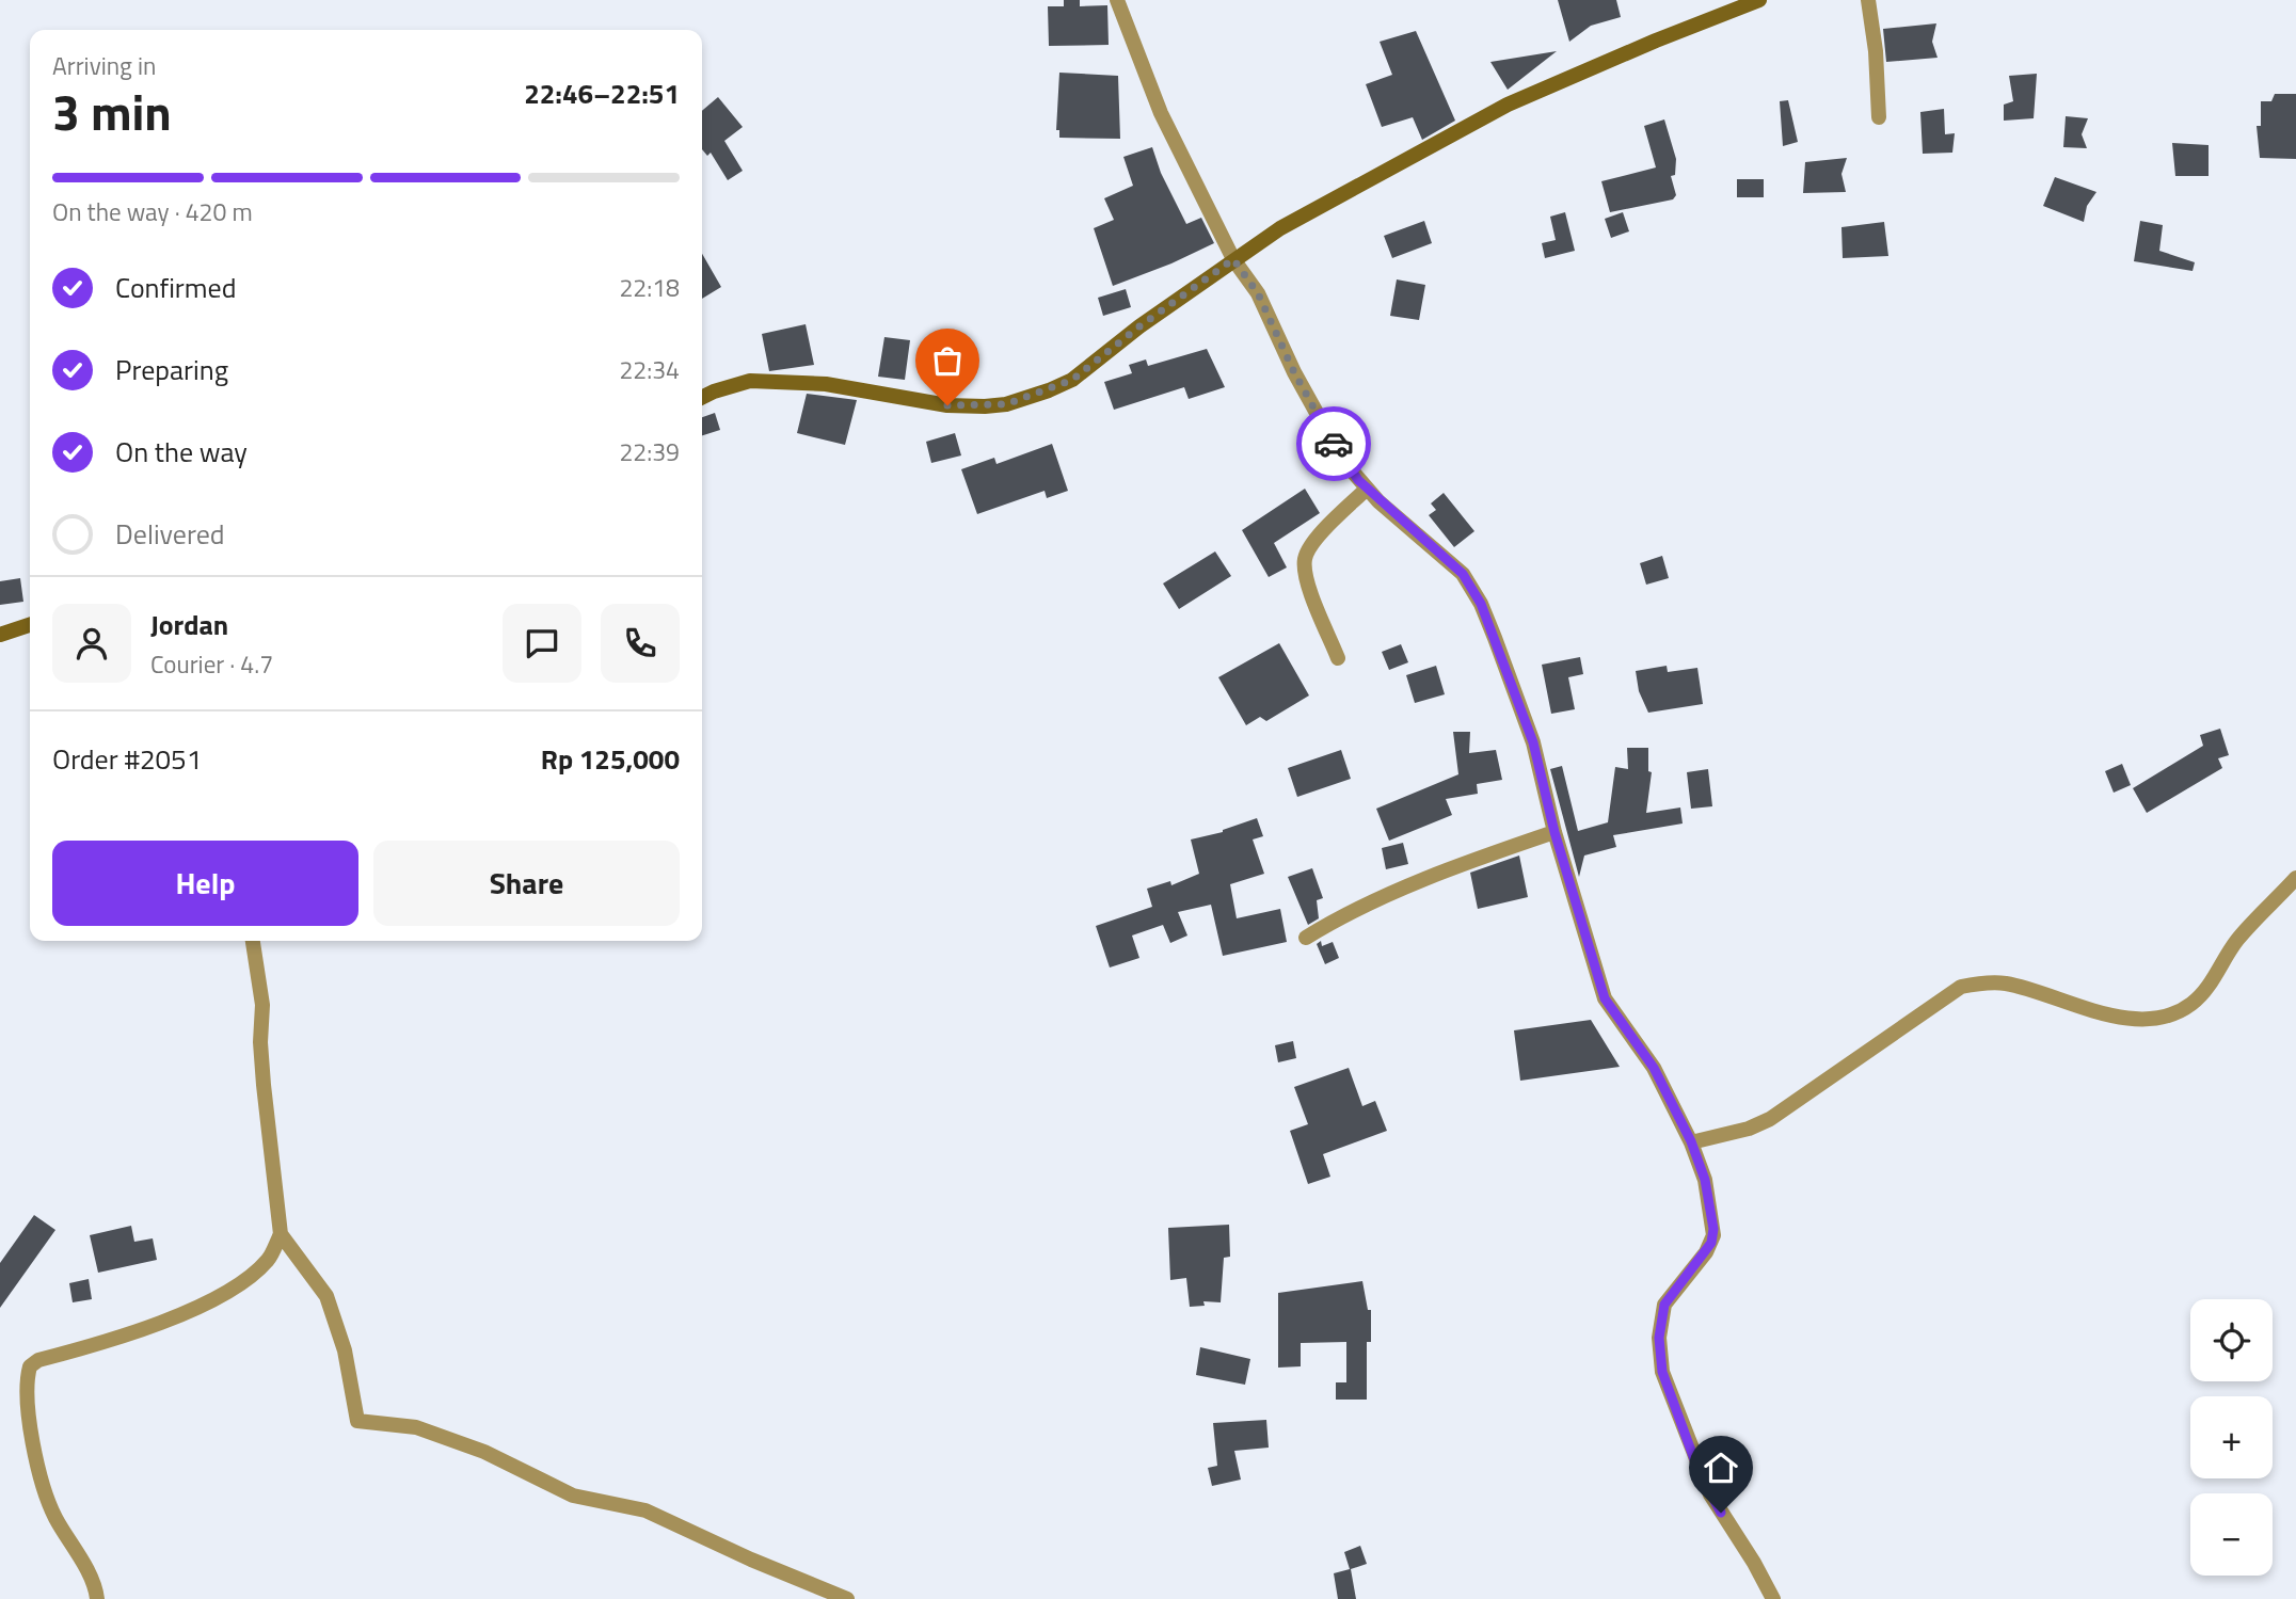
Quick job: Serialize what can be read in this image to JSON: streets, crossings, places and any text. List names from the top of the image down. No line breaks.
{"page":{"heading":["3 min","Arriving in","22:46–22:51"],"panel":["Jordan","Courier · 4.7","Order #2051","Rp 125,000"],"bar":"On the way · 420 m","list":[["Confirmed","22:18"],["Preparing","22:34"],["On the way","22:39"],"Delivered"],"buttons":["Help","Share"],"map_buttons":["+","−"]}}
